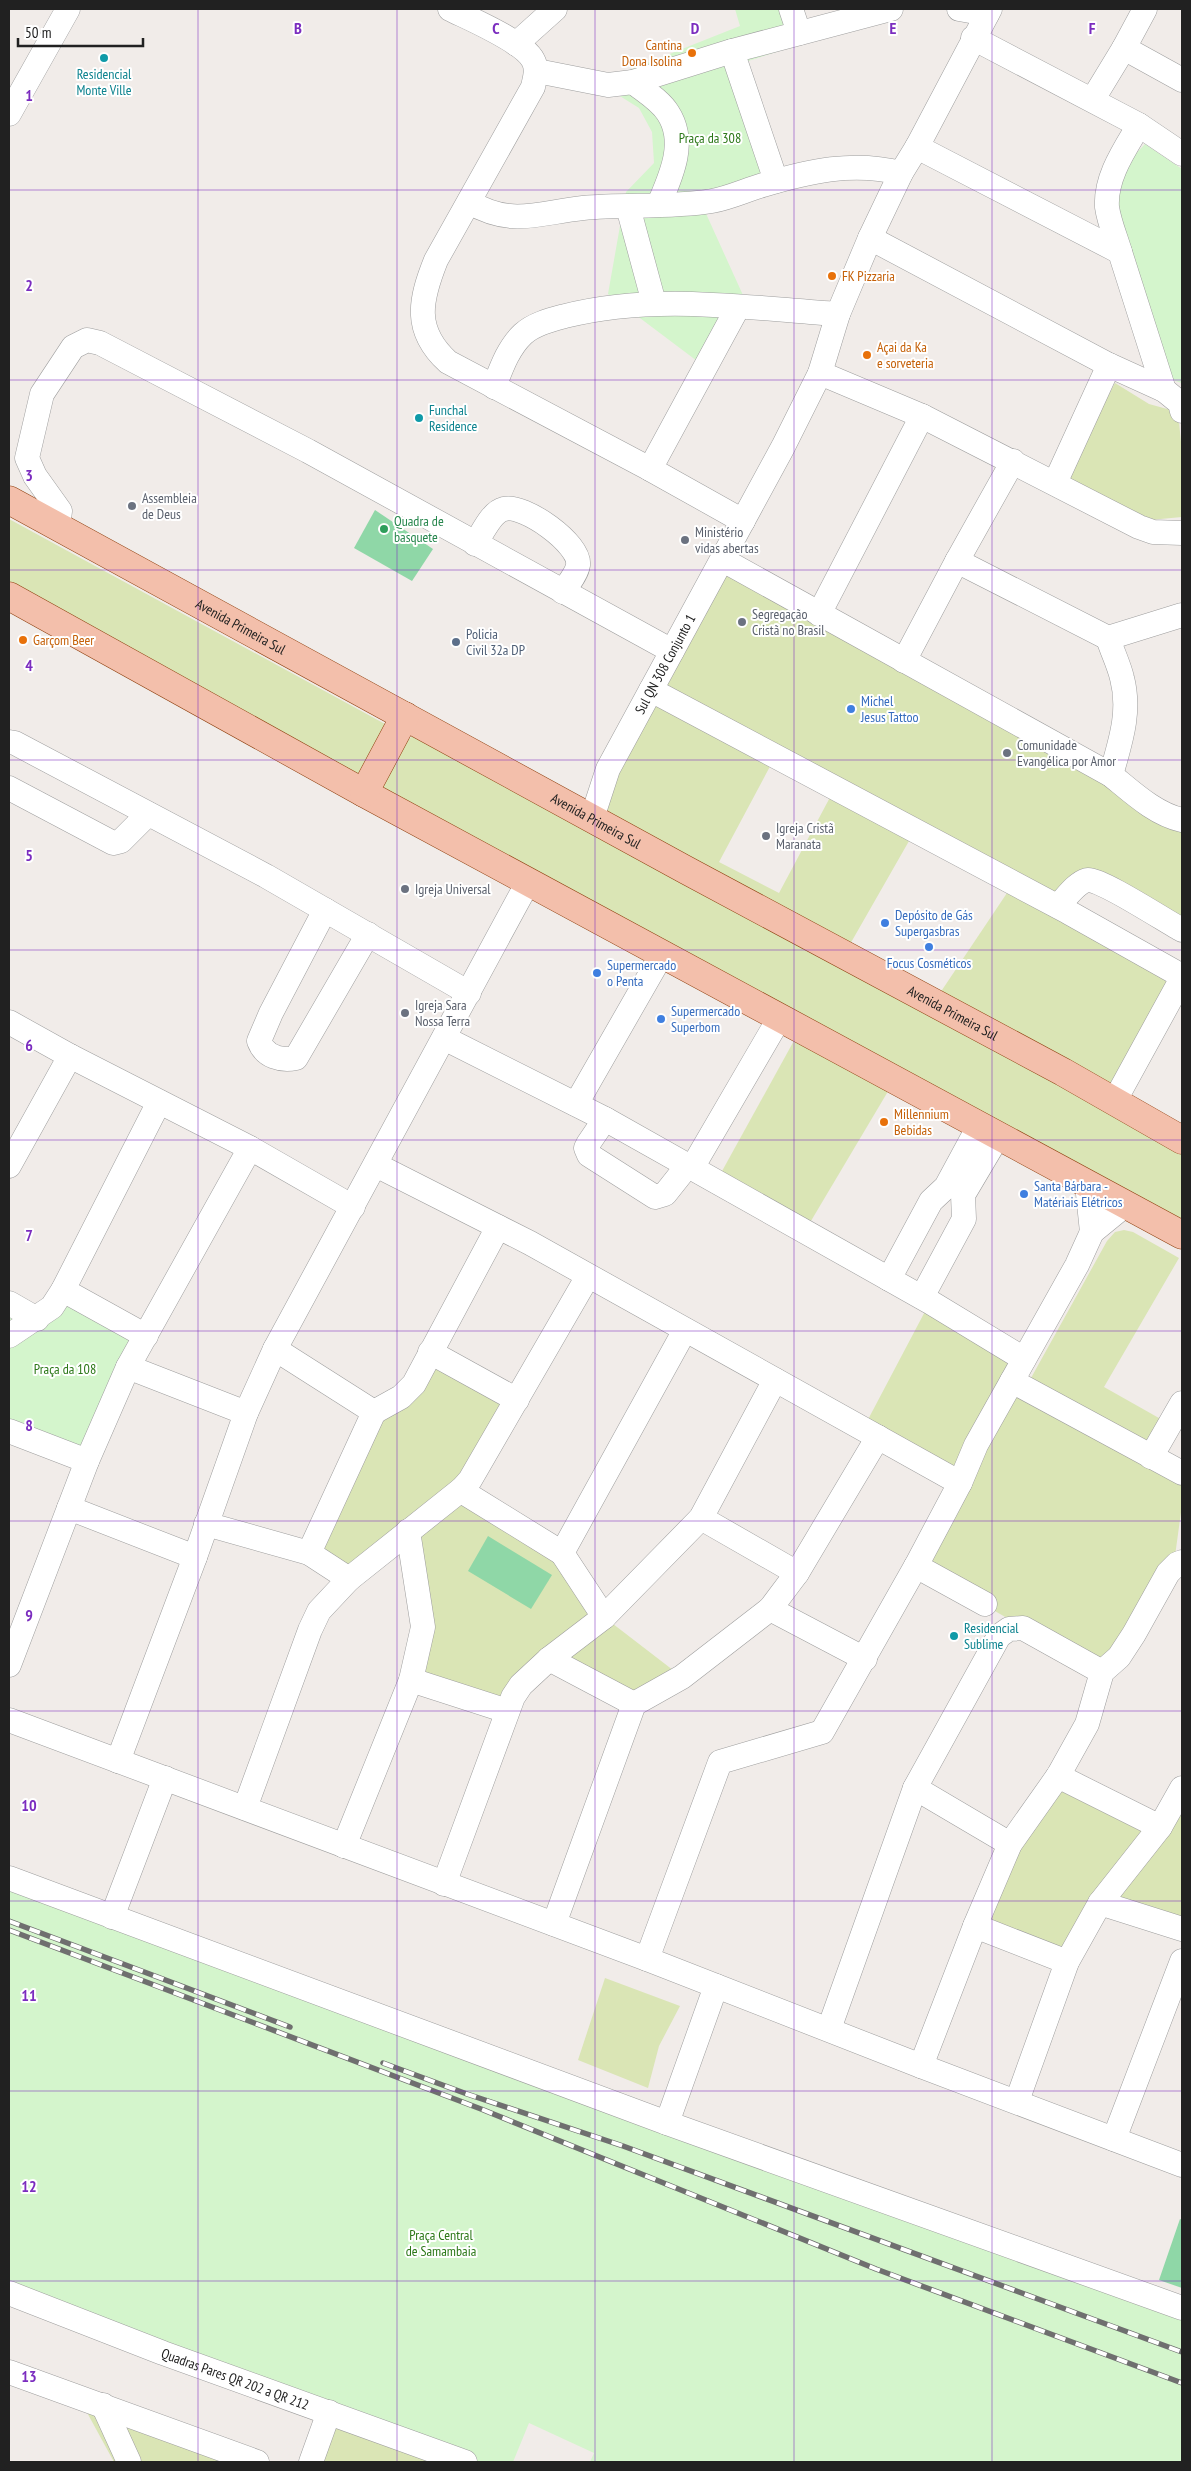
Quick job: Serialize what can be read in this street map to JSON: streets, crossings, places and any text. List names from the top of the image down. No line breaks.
{"streets":{"main road":["Avenida Primeira Sul"],"street":["Sul QN 308 Conjunto 1","Quadras Pares QR 202 a QR 212"]},"crossings":[["Avenida Primeira Sul","Sul QN 308 Conjunto 1"]],"parks":["Praça da 308","Praça da 108","Praça Central de Samambaia"],"places":["Cantina Dona Isolina","Residencial Monte Ville","FK Pizzaria","Açai da Ka e sorveteria","Funchal Residence","Assembleia de Deus","Quadra de basquete","Ministério vidas abertas","Segregação Cristã no Brasil","Garçom Beer","Policia Civil 32a DP","Michel Jesus Tattoo","Comunidade Evangélica por Amor","Igreja Cristã Maranata","Igreja Universal","Depósito de Gás Supergasbras","Focus Cosméticos","Supermercado o Penta","Igreja Sara Nossa Terra","Supermercado Superbom","Millennium Bebidas","Santa Bárbara - Matériais Elétricos","Residencial Sublime"],"scale_bar":"50 m","grid":{"columns":["B","C","D","E","F"],"rows":["1","2","3","4","5","6","7","8","9","10","11","12","13"]}}
